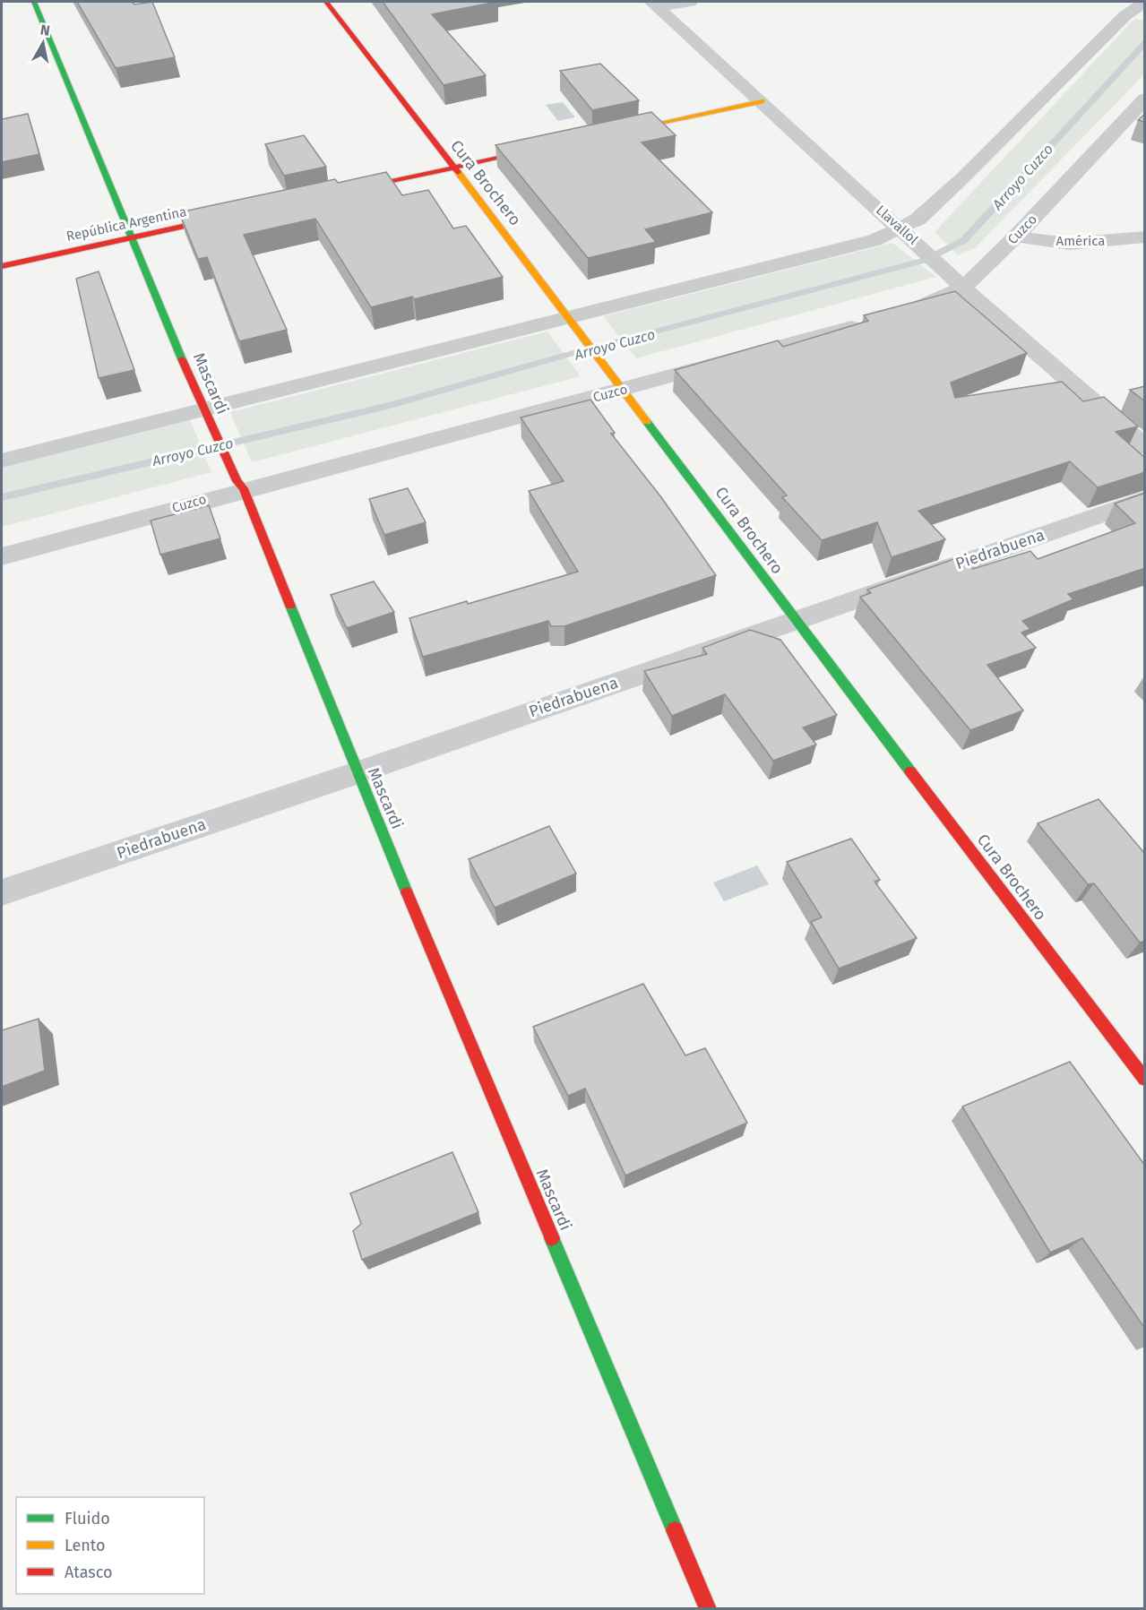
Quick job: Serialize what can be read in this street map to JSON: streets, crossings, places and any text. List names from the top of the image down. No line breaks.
{"streets":{"street":["Cura Brochero","República Argentina","Llavallol","Cuzco","América","Mascardi","Piedrabuena"]},"crossings":[["Cura Brochero","Cuzco"],["Cura Brochero","Piedrabuena"],["República Argentina","Mascardi"],["Llavallol","Cuzco"],["Cuzco","América"],["Cuzco","Mascardi"],["Mascardi","Piedrabuena"]],"water":["Arroyo Cuzco"],"legend":["Fluido","Lento","Atasco"],"north":"top"}
